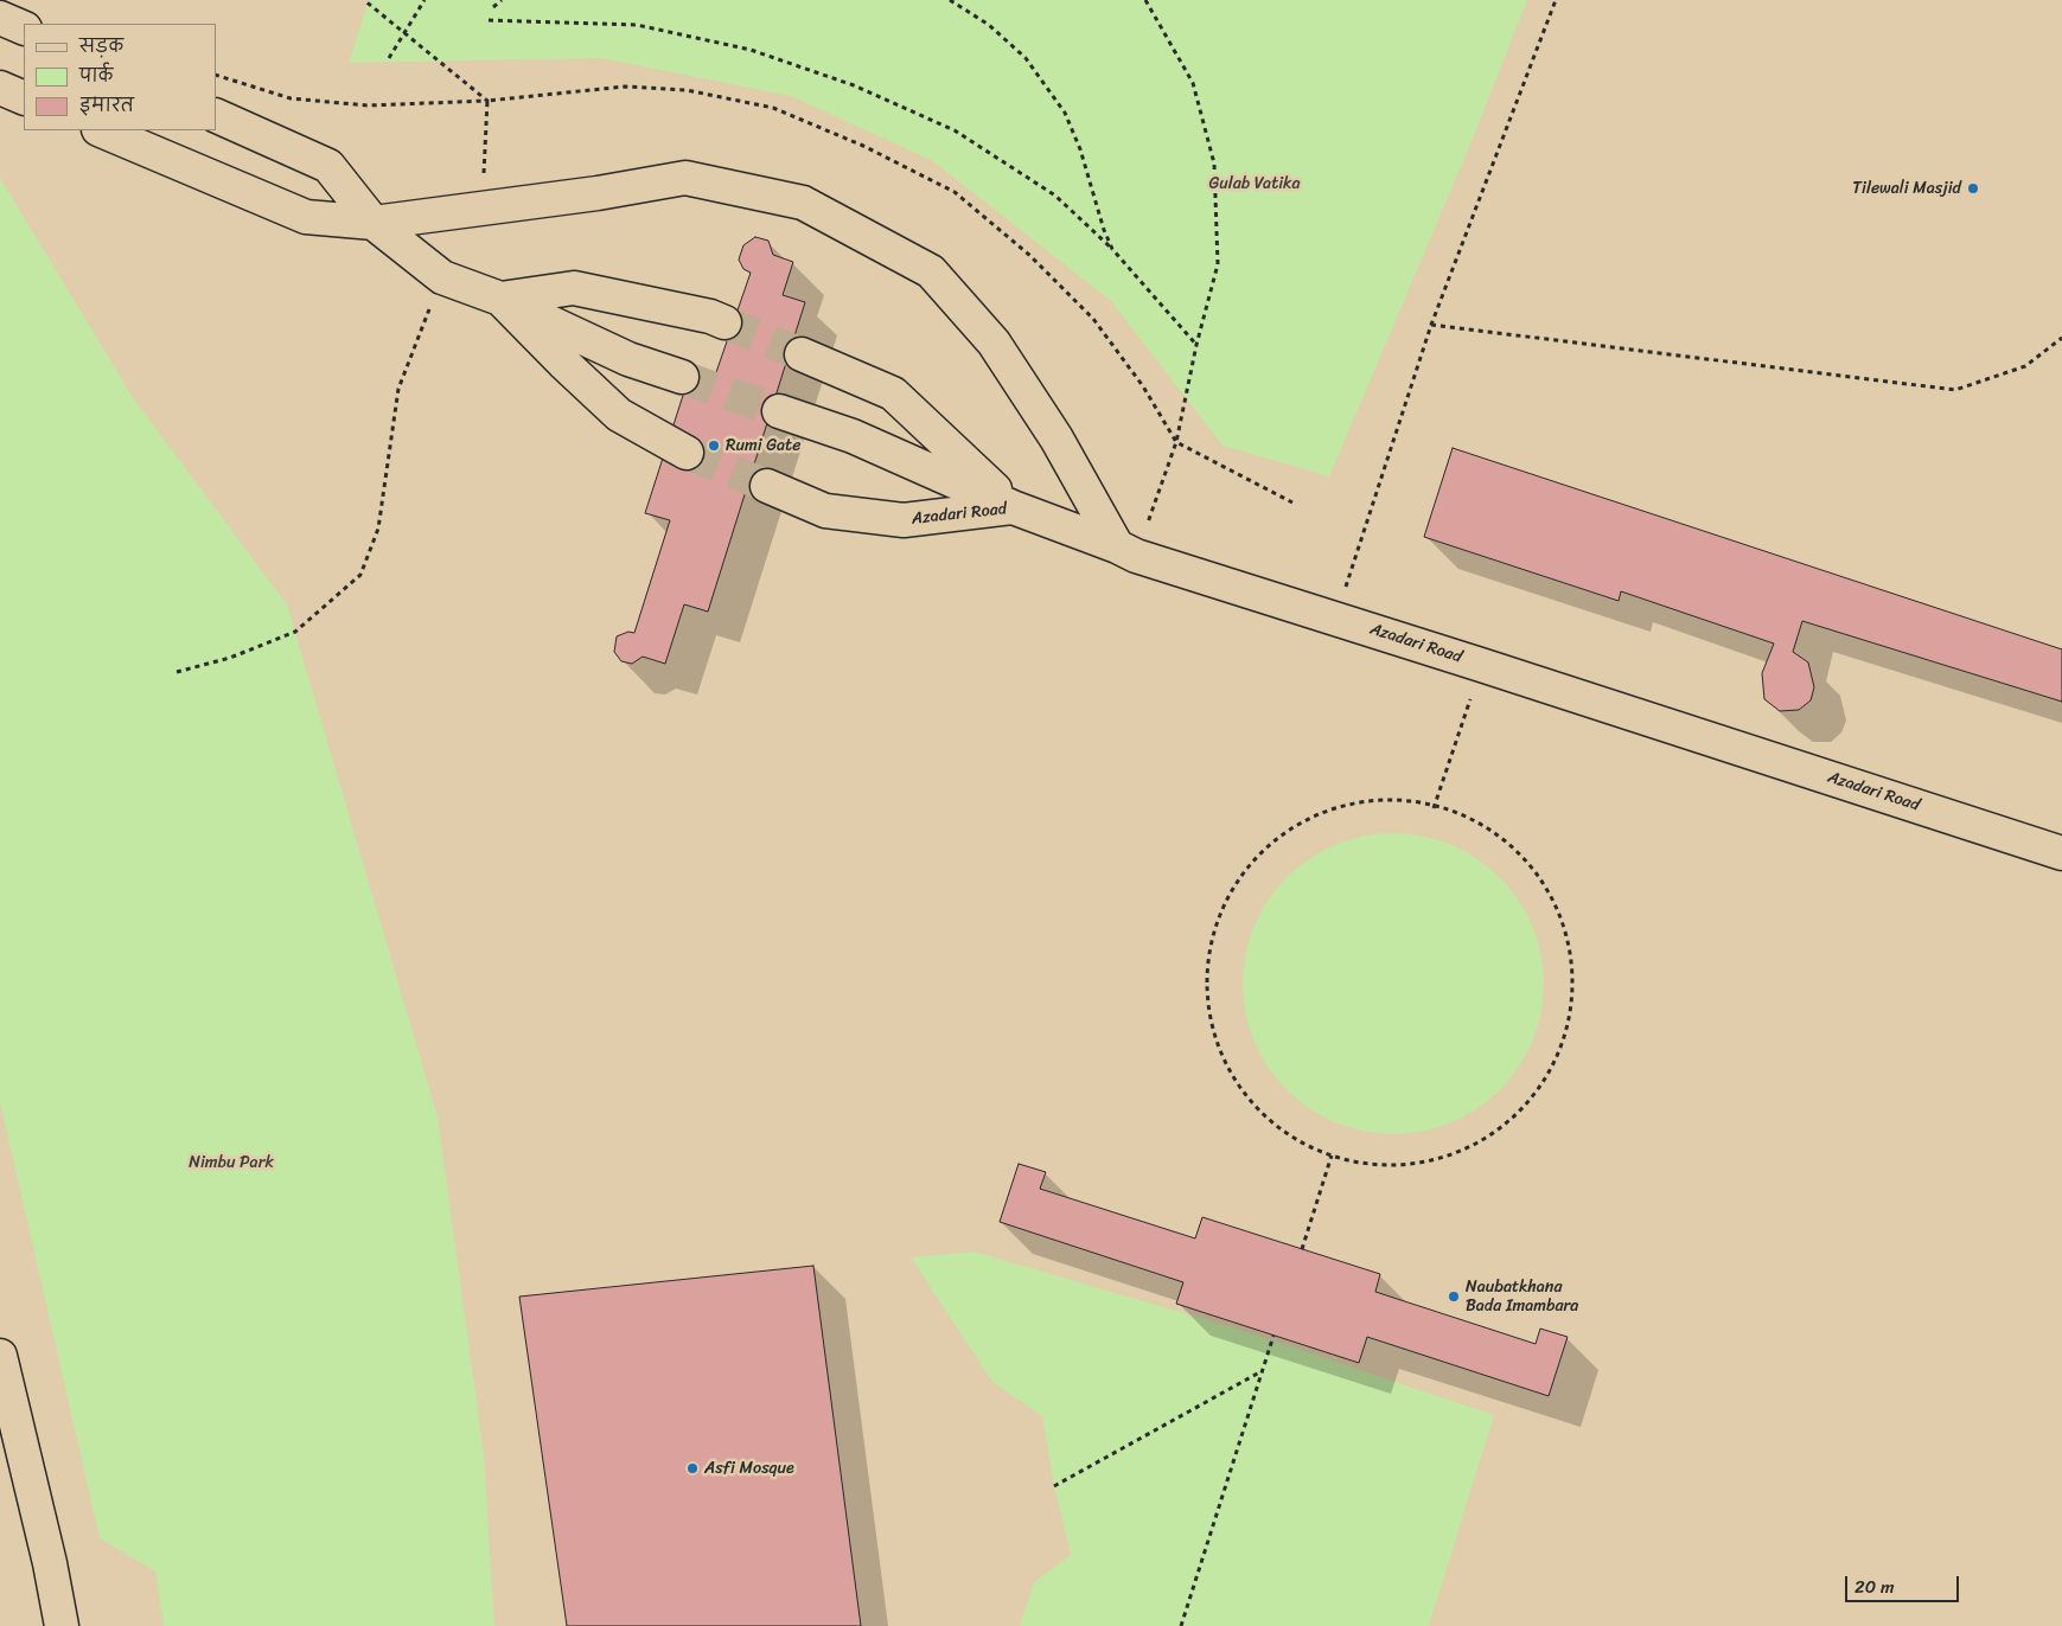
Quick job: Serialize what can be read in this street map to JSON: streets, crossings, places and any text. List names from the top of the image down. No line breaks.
{"streets":{"street":["Azadari Road"]},"parks":["Gulab Vatika","Nimbu Park"],"places":["Tilewali Masjid","Rumi Gate","Naubatkhana Bada Imambara","Asfi Mosque"],"legend":["सड़क","पार्क","इमारत"],"scale_bar":"20 m"}
